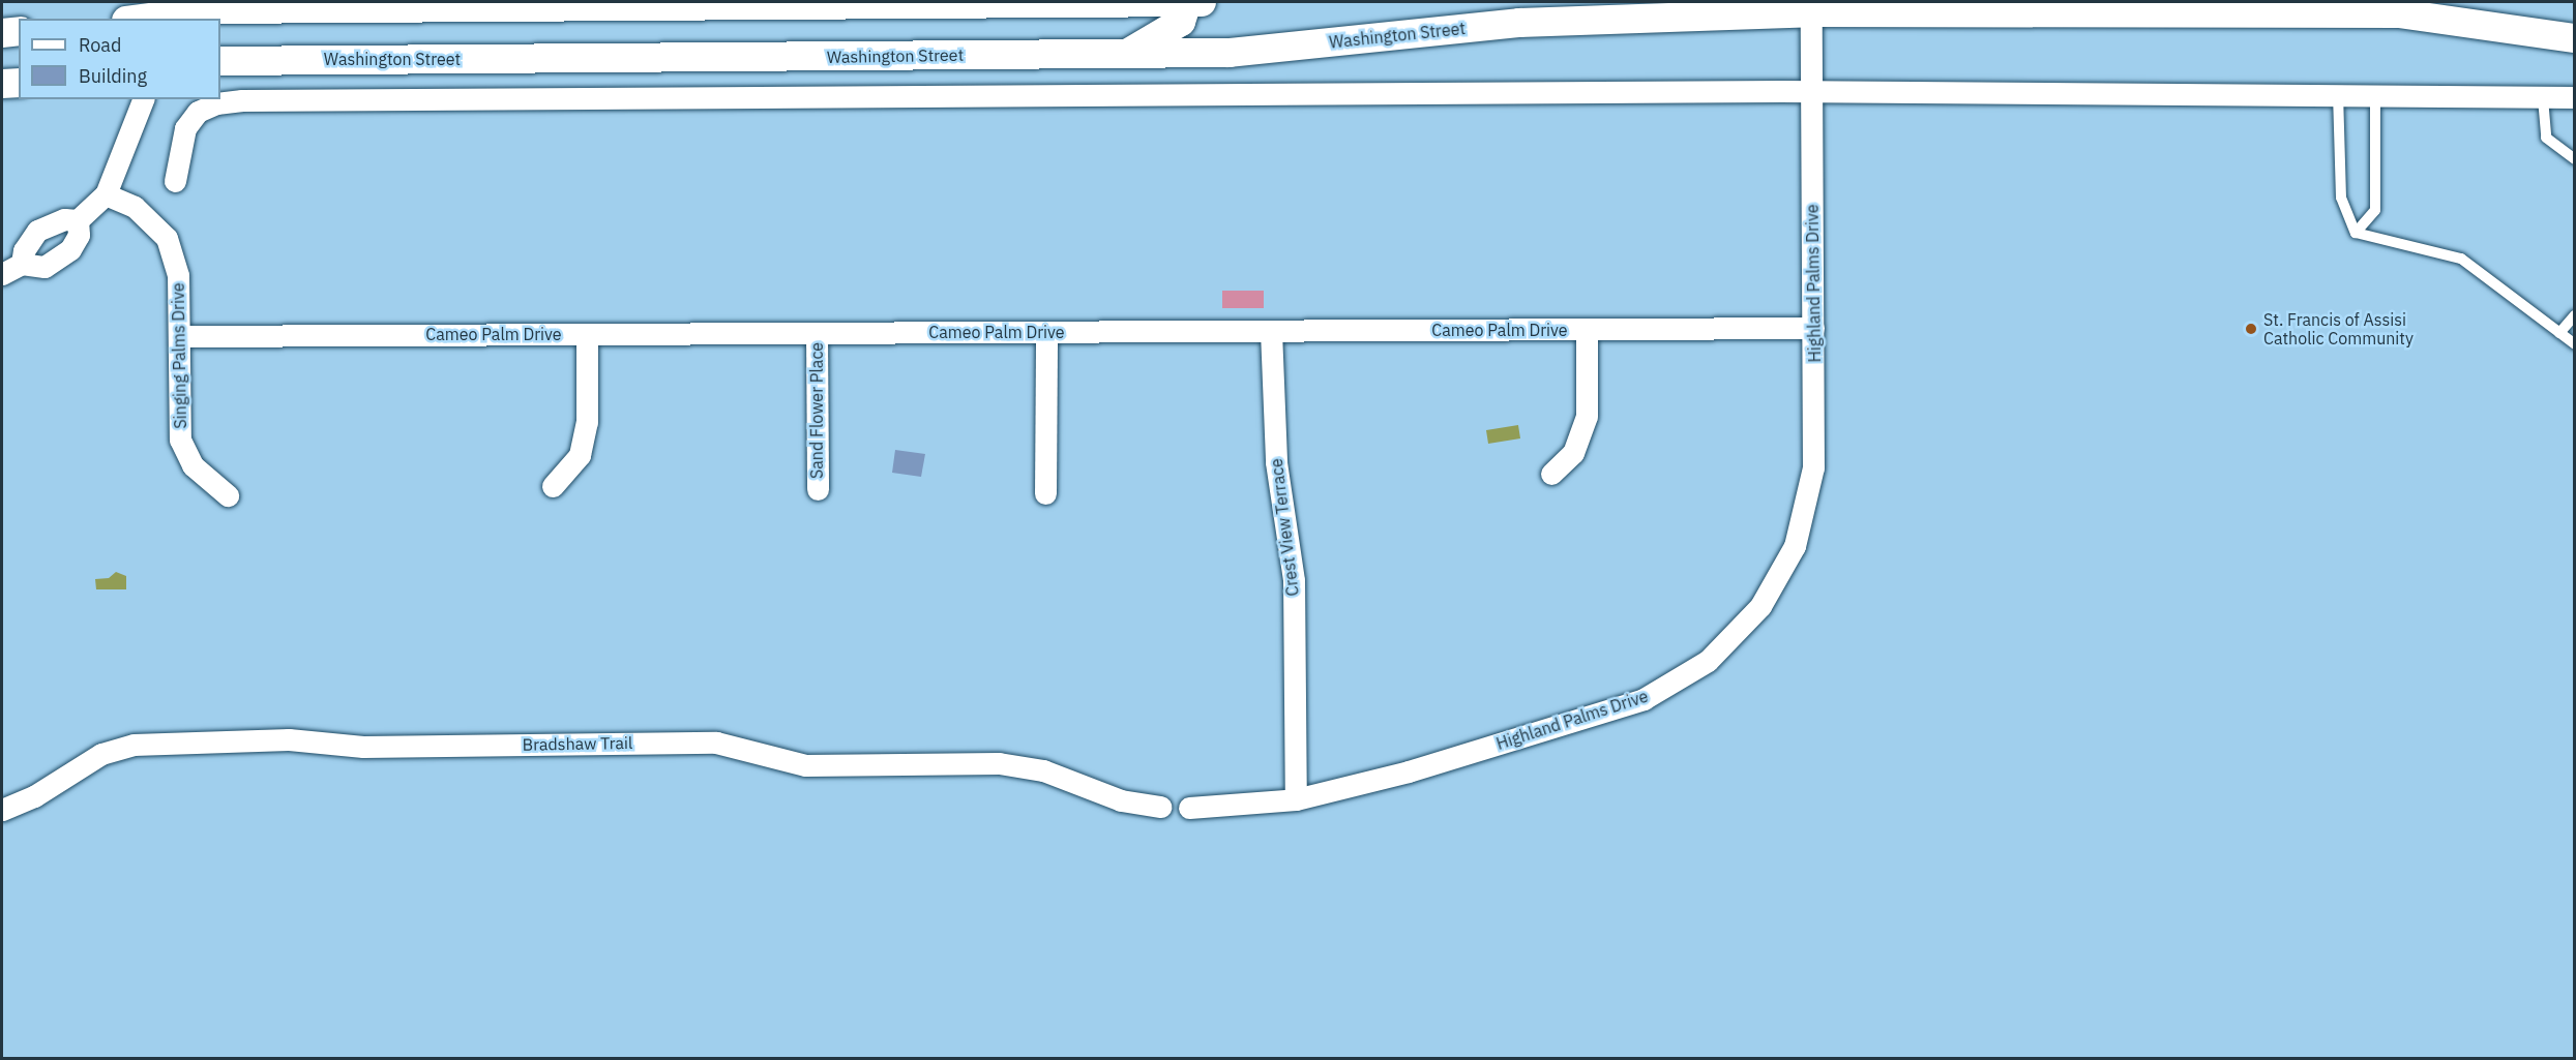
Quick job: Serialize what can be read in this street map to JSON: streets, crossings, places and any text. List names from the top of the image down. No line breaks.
{"streets":{"main road":["Washington Street"],"street":["Highland Palms Drive","Cameo Palm Drive","Singing Palms Drive","Sand Flower Place","Crest View Terrace","Bradshaw Trail"]},"crossings":[["Washington Street","Highland Palms Drive"],["Highland Palms Drive","Cameo Palm Drive"],["Highland Palms Drive","Crest View Terrace"],["Cameo Palm Drive","Singing Palms Drive"],["Cameo Palm Drive","Sand Flower Place"],["Cameo Palm Drive","Crest View Terrace"]],"places":["St. Francis of Assisi Catholic Community"],"legend":["Road","Building"]}
